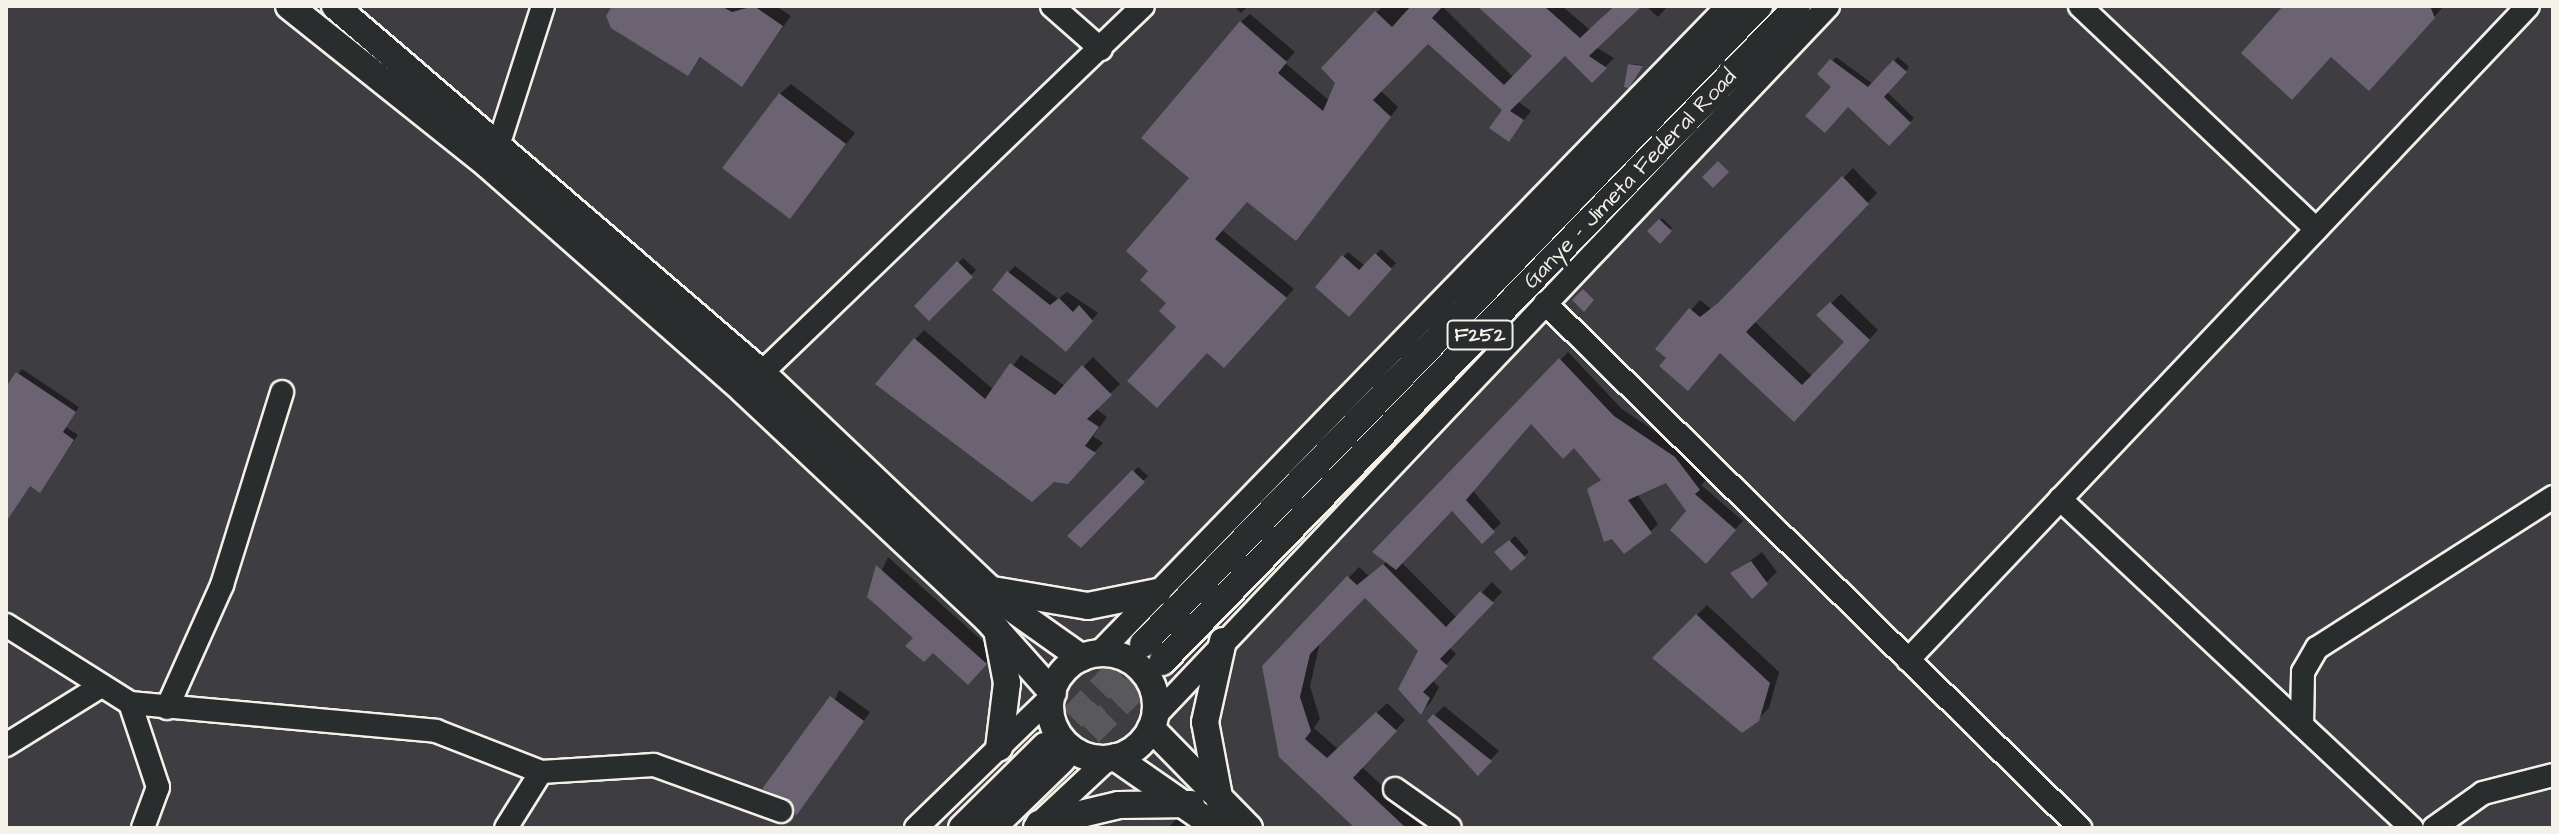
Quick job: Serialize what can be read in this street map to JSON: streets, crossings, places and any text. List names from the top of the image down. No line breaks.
{"streets":{"main road":["Ganye - Jimeta Federal Road","F252"]}}
